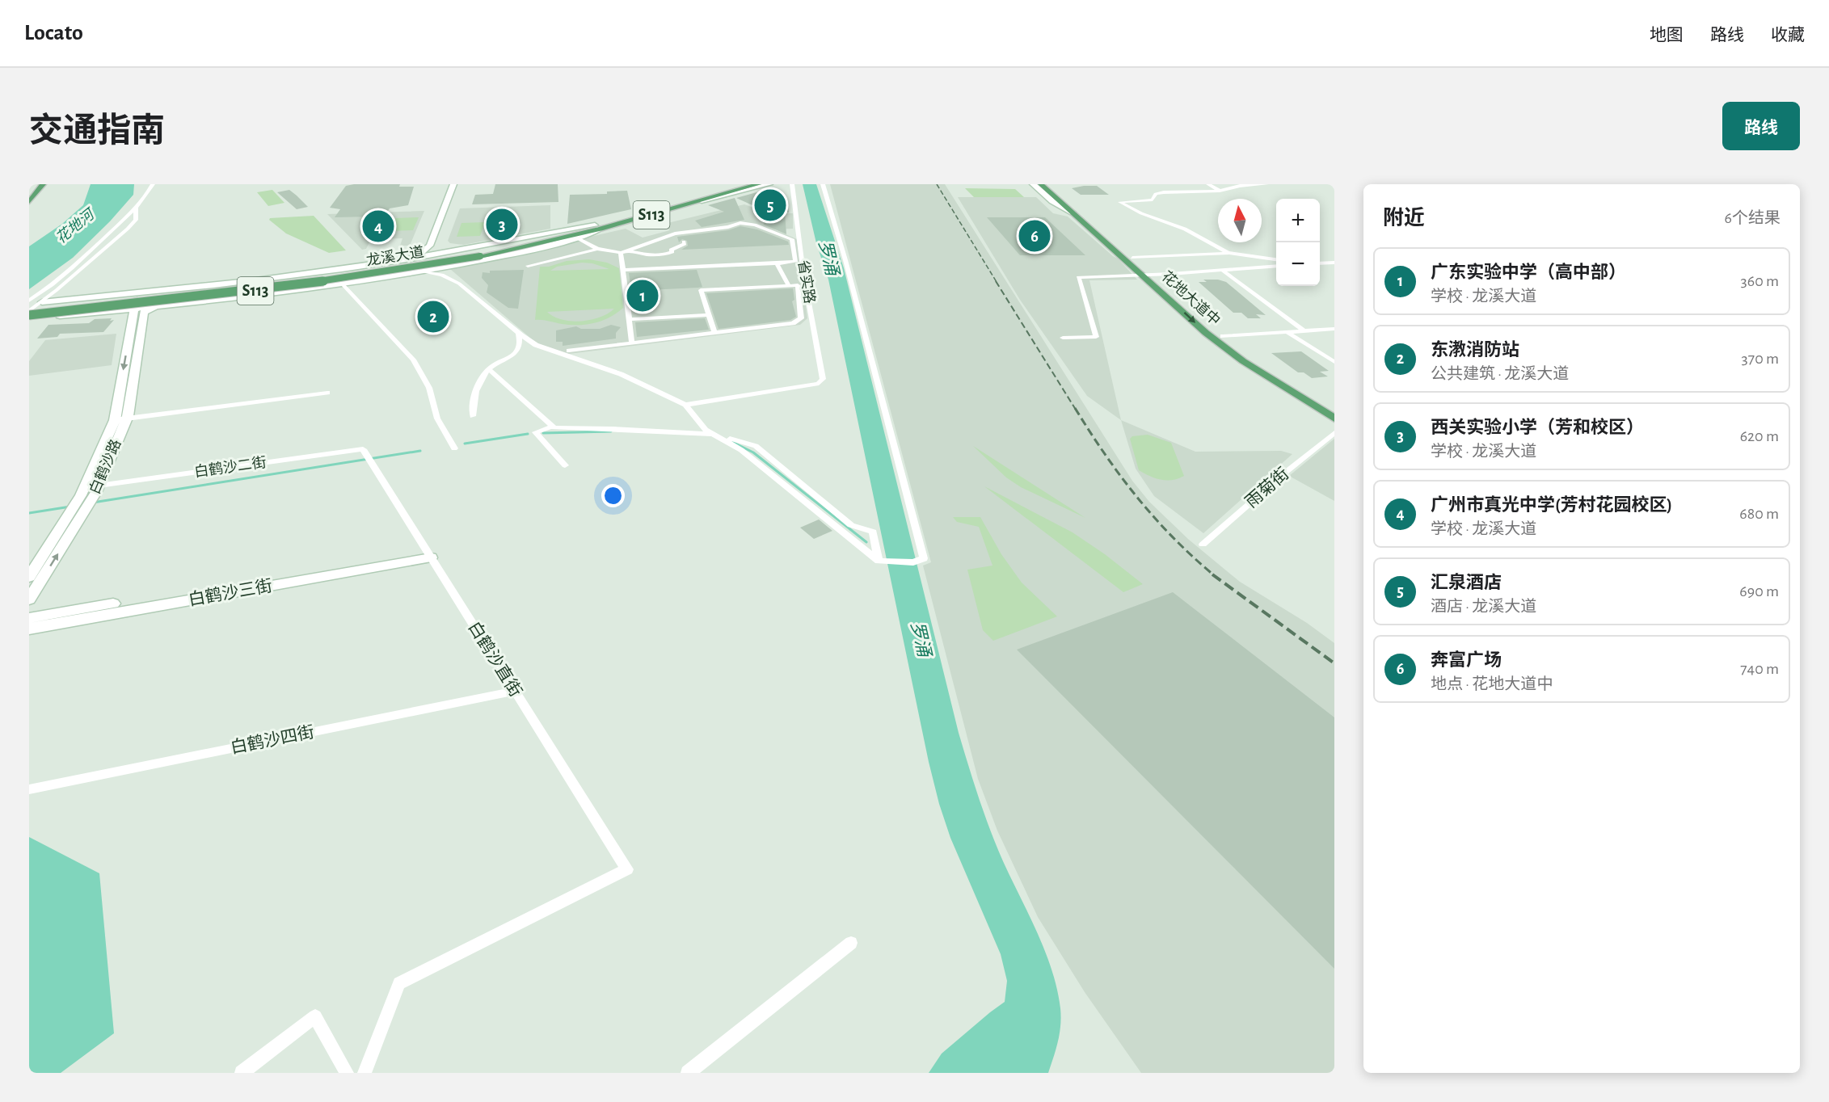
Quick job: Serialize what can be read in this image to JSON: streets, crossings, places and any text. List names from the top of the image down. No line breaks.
{"streets":{"main road":["S113","龙溪大道","花地大道中"],"street":["省实路","白鹤沙路","白鹤沙二街","雨菊街","白鹤沙三街","白鹤沙直街","白鹤沙四街"]},"crossings":[["白鹤沙路","白鹤沙二街"],["白鹤沙二街","白鹤沙直街"],["白鹤沙三街","白鹤沙直街"],["白鹤沙直街","白鹤沙四街"]],"water":["花地河","罗涌"],"north":"top","page":{"header":"Locato","nav":["地图","路线","收藏"],"title":"交通指南","buttons":"路线","heading":["附近","6个结果"],"pins":["5","3","4","6","1","2"],"map_buttons":["+","−"],"list":[{"mark":"1","name":"广东实验中学（高中部）","note":"学校 · 龙溪大道","value":"360 m"},{"mark":"2","name":"东漖消防站","note":"公共建筑 · 龙溪大道","value":"370 m"},{"mark":"3","name":"西关实验小学（芳和校区）","note":"学校 · 龙溪大道","value":"620 m"},{"mark":"4","name":"广州市真光中学(芳村花园校区)","note":"学校 · 龙溪大道","value":"680 m"},{"mark":"5","name":"汇泉酒店","note":"酒店 · 龙溪大道","value":"690 m"},{"mark":"6","name":"奔富广场","note":"地点 · 花地大道中","value":"740 m"}]}}
